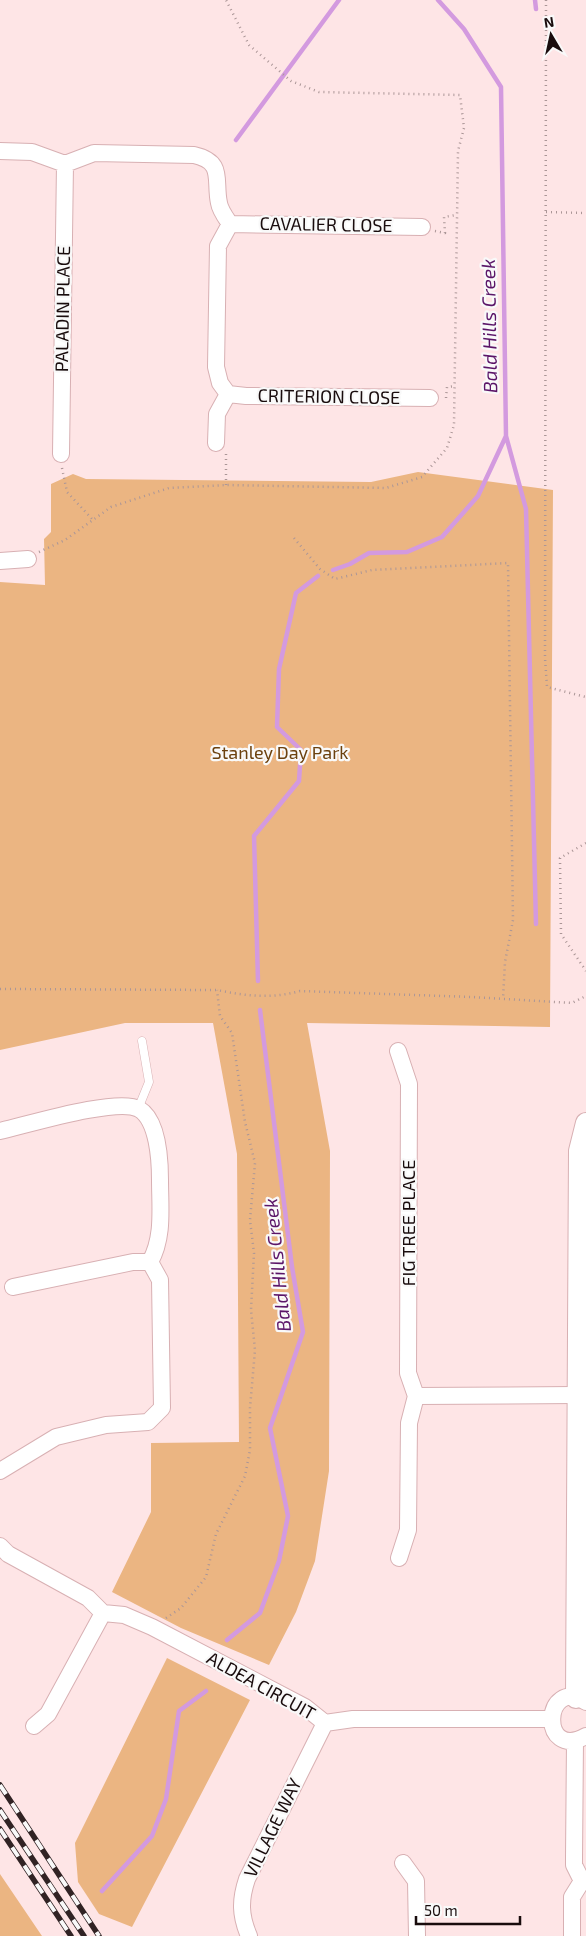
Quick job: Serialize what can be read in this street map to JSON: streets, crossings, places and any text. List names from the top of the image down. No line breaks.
{"streets":{"street":["CAVALIER CLOSE","PALADIN PLACE","CRITERION CLOSE","FIG TREE PLACE","ALDEA CIRCUIT","VILLAGE WAY"]},"crossings":[["ALDEA CIRCUIT","VILLAGE WAY"]],"water":["Bald Hills Creek"],"parks":["Stanley Day Park"],"scale_bar":"50 m","north":"top"}
